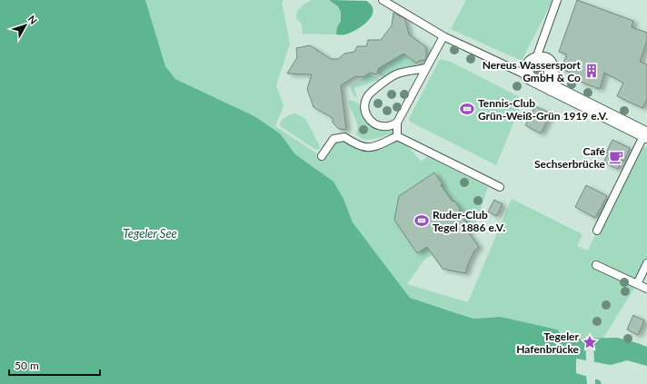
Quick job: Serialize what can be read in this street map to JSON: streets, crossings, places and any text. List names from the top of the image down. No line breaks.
{"water":["Tegeler See"],"places":{"building":["Nereus Wassersport GmbH & Co"],"sports":["Tennis-Club Grün-Weiß-Grün 1919 e.V.","Ruder-Club Tegel 1886 e.V."],"cafe":["Café Sechserbrücke"],"place":["Tegeler Hafenbrücke"]},"scale_bar":"50 m","north":"top right"}
